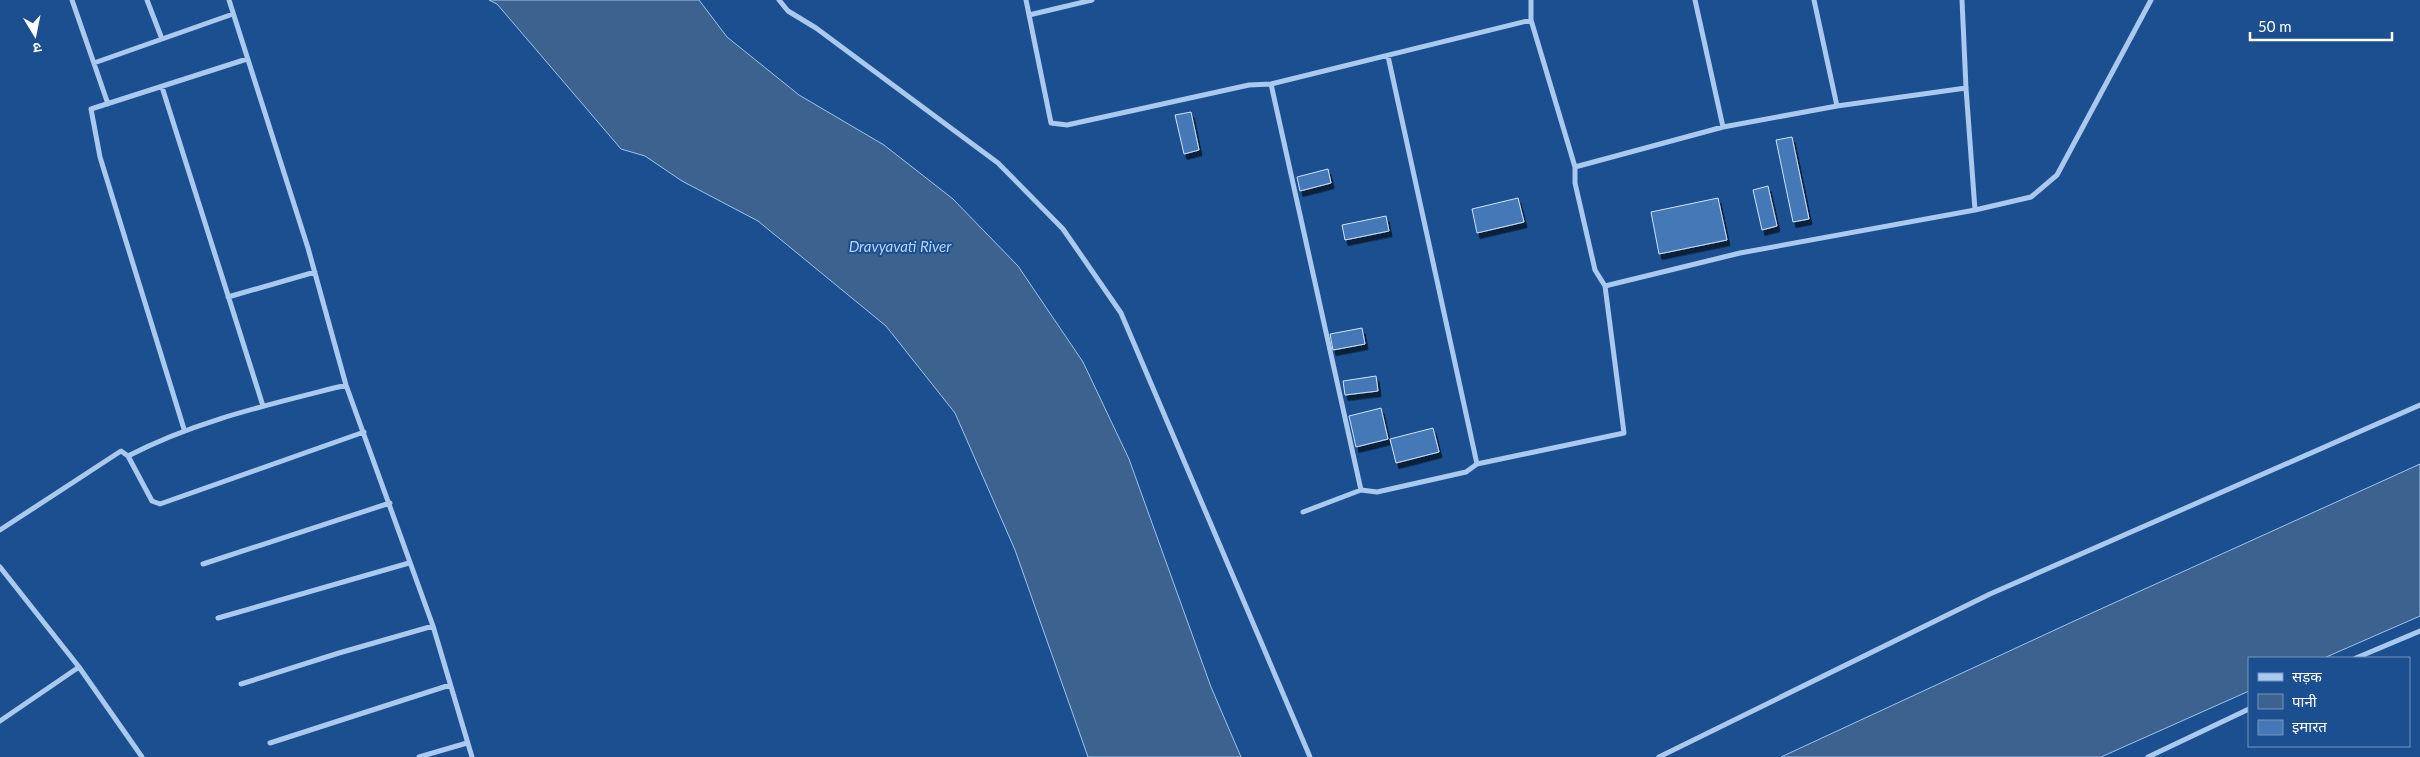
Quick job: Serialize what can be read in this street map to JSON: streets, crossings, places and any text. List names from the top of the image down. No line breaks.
{"water":["Dravyavati River"],"legend":["सड़क","पानी","इमारत"],"scale_bar":"50 m","north":"bottom"}
